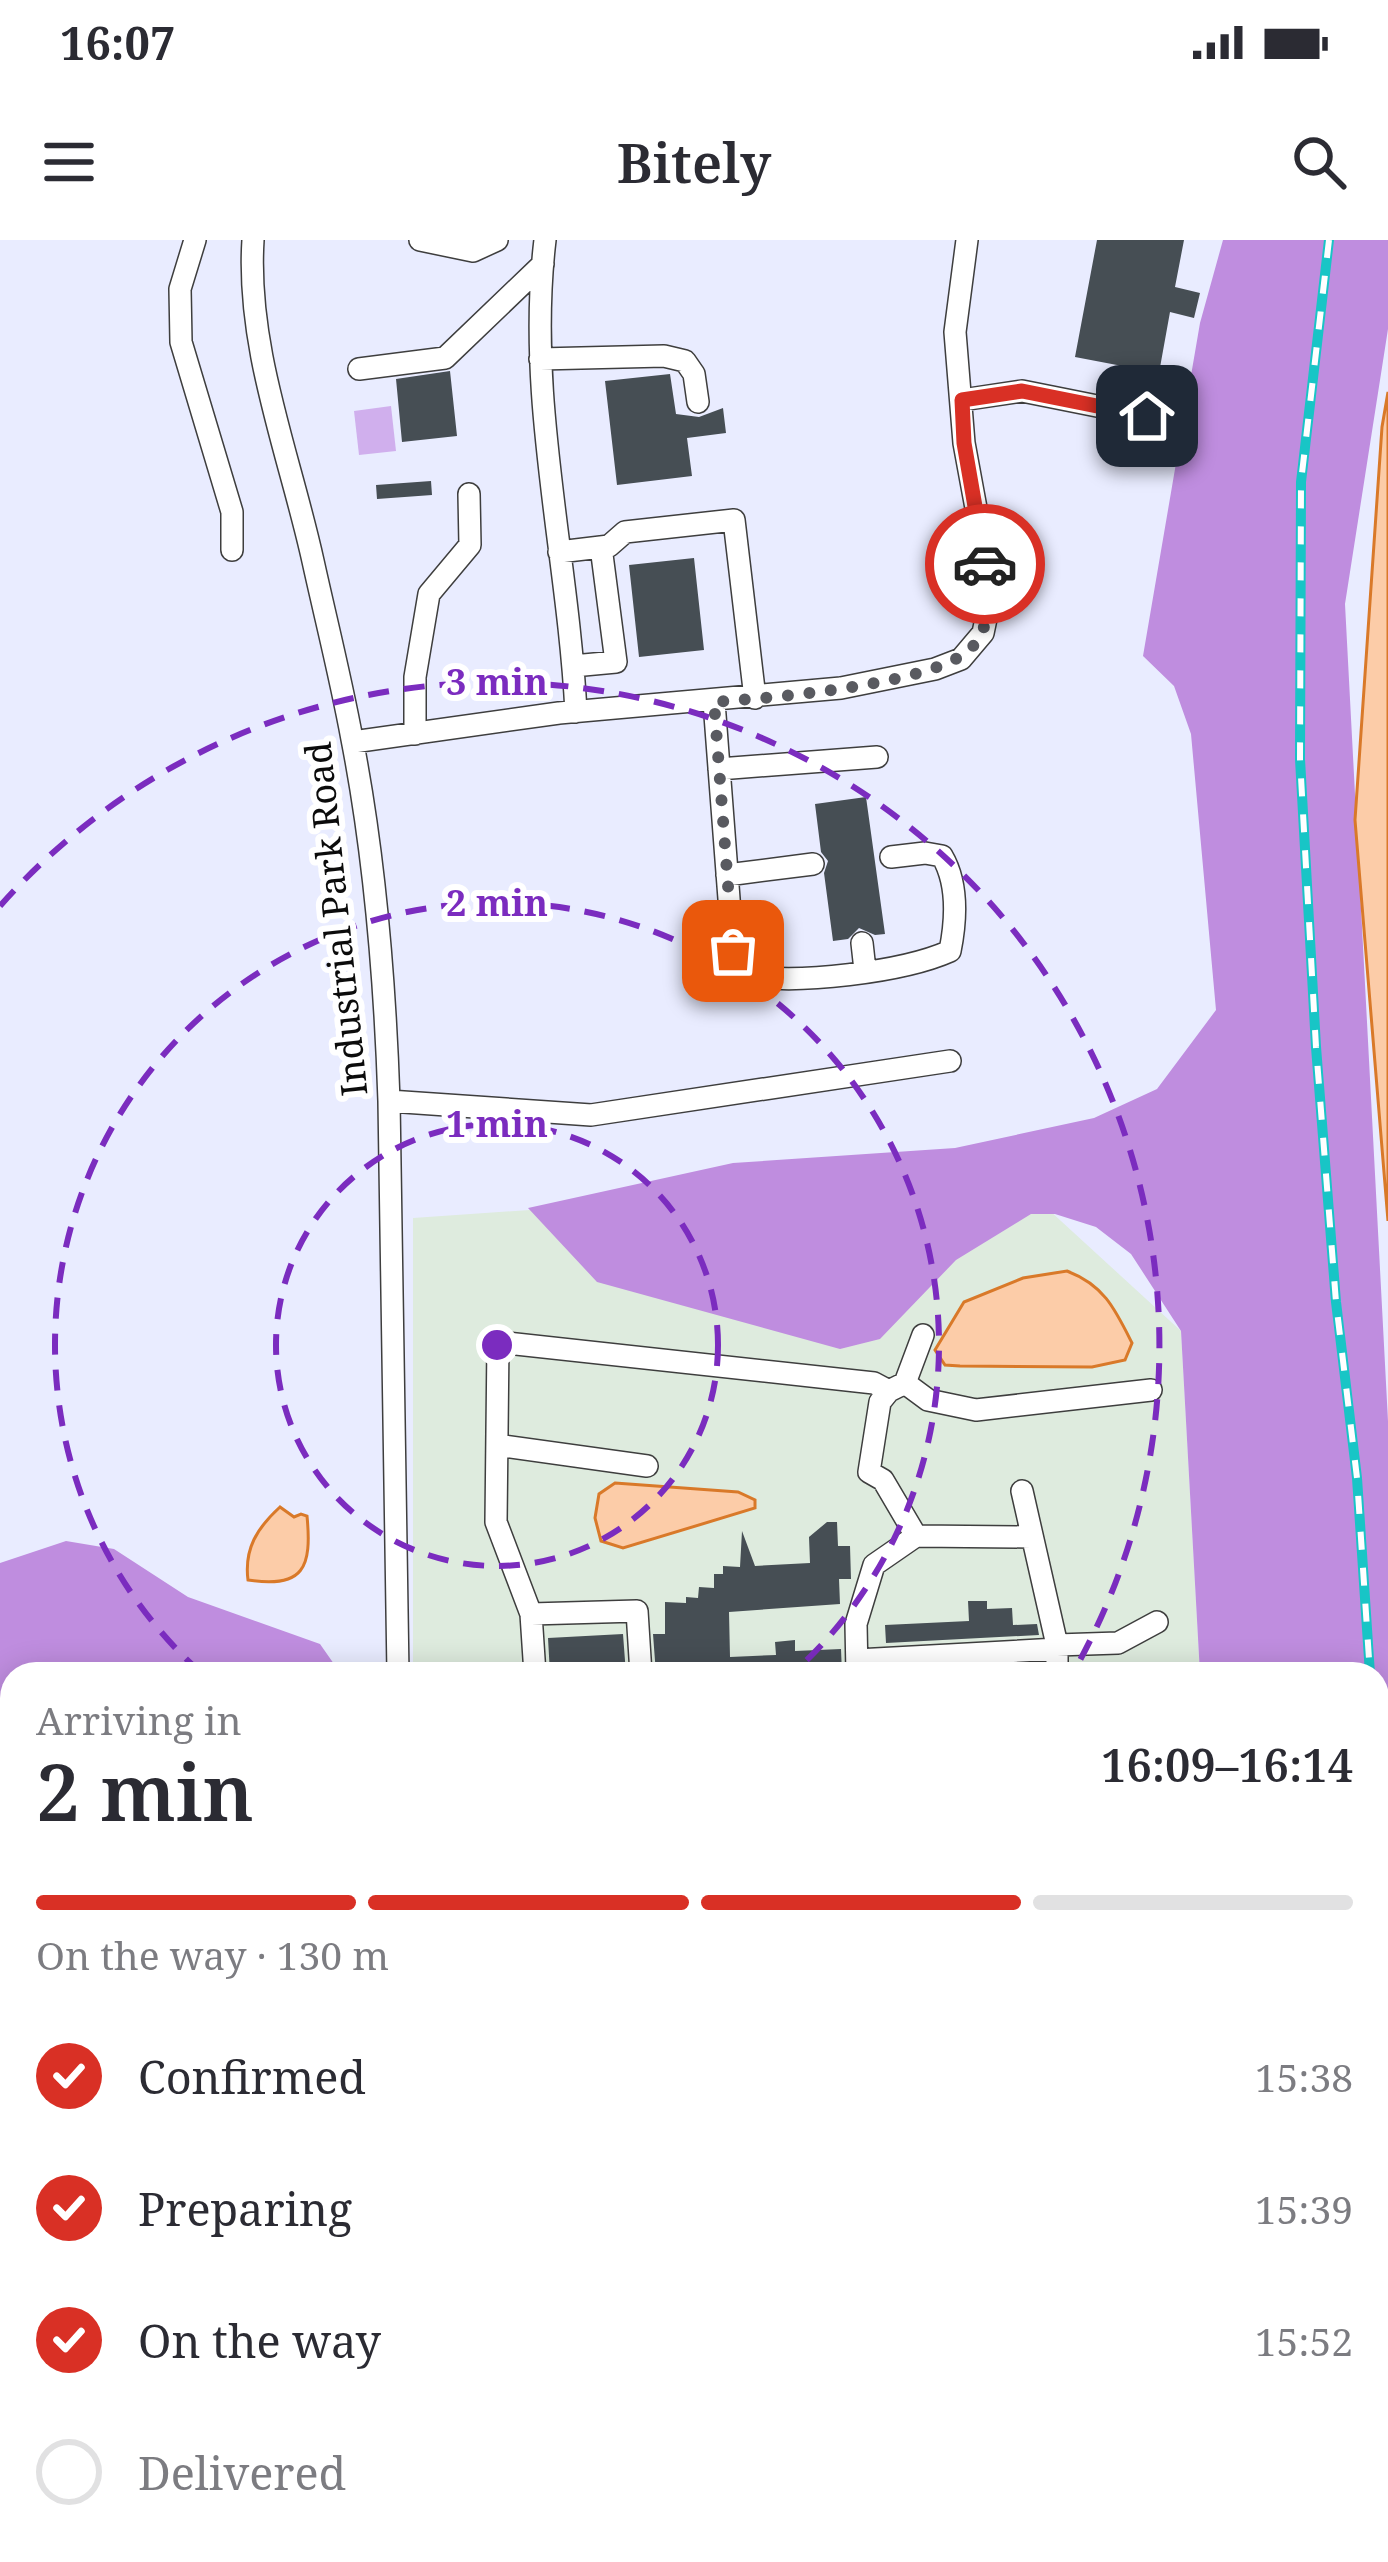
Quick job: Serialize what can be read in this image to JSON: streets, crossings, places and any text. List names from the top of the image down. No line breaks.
{"streets":{"street":["Industrial Park Road"]},"page":{"status":"16:07","header":"Bitely","heading":["2 min","Arriving in","16:09–16:14"],"bar":"On the way · 130 m","list":[["Confirmed","15:38"],["Preparing","15:39"],["On the way","15:52"],"Delivered"]},"rings":["3 min","2 min","1 min"]}
